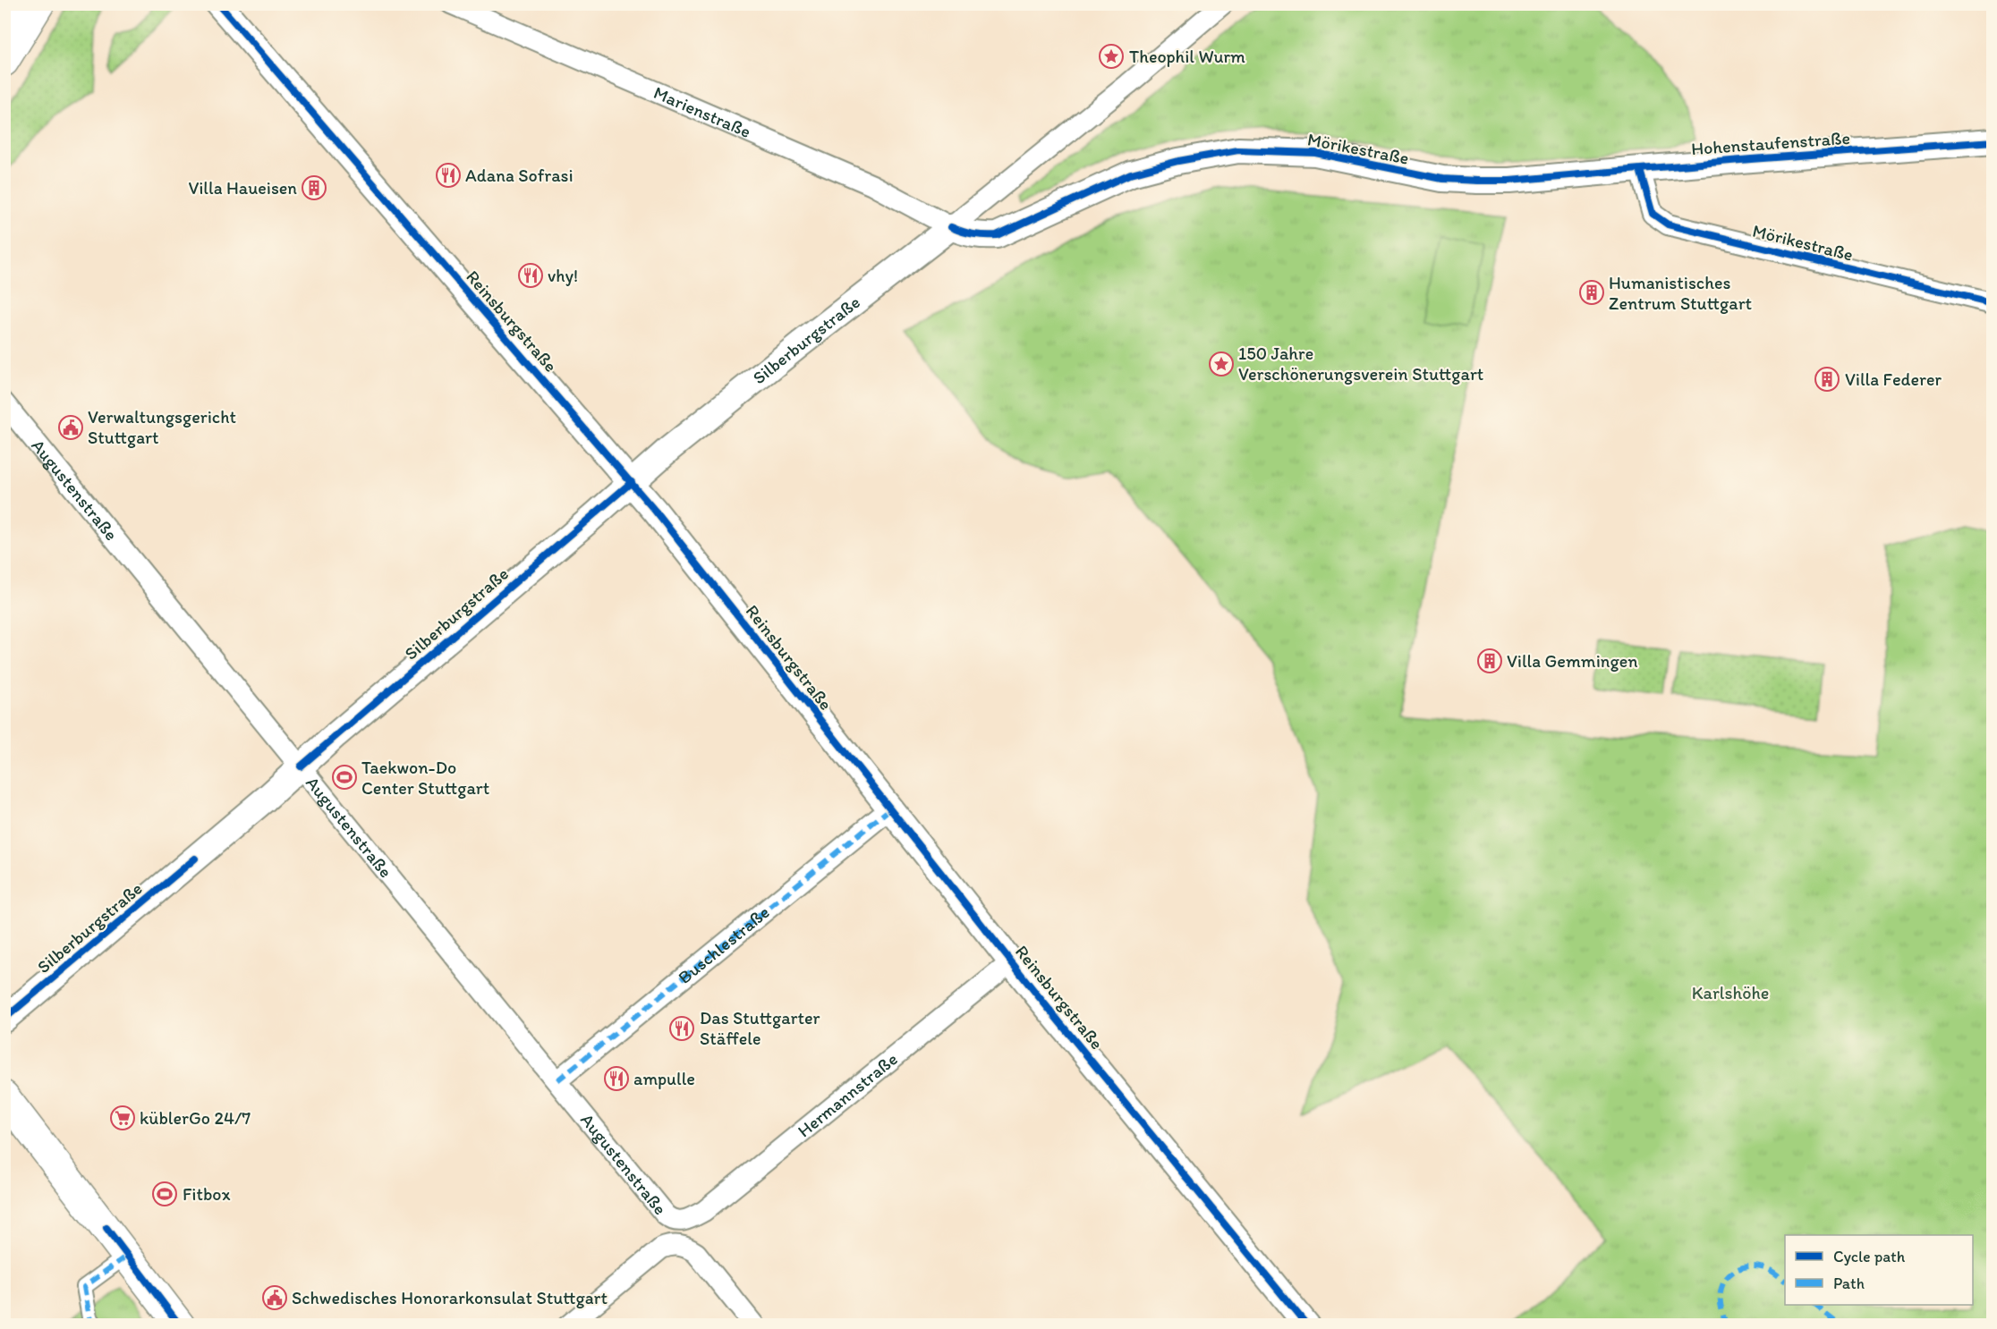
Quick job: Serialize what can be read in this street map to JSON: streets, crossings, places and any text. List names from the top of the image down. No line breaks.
{"streets":{"street":["Marienstraße","Hohenstaufenstraße","Mörikestraße","Reinsburgstraße","Silberburgstraße","Augustenstraße","Buschlestraße","Hermannstraße"]},"crossings":[["Marienstraße","Mörikestraße"],["Marienstraße","Silberburgstraße"],["Hohenstaufenstraße","Mörikestraße"],["Mörikestraße","Silberburgstraße"],["Reinsburgstraße","Silberburgstraße"],["Reinsburgstraße","Buschlestraße"],["Reinsburgstraße","Hermannstraße"],["Silberburgstraße","Augustenstraße"],["Augustenstraße","Buschlestraße"],["Augustenstraße","Hermannstraße"]],"parks":["Karlshöhe"],"places":{"place":["Theophil Wurm","150 Jahre Verschönerungsverein Stuttgart"],"restaurant":["Adana Sofrasi","vhy!","Das Stuttgarter Stäffele","ampulle"],"building":["Villa Haueisen","Humanistisches Zentrum Stuttgart","Villa Federer","Villa Gemmingen"],"public building":["Verwaltungsgericht Stuttgart","Schwedisches Honorarkonsulat Stuttgart"],"sports":["Taekwon-Do Center Stuttgart","Fitbox"],"supermarket":["küblerGo 24/7"]},"legend":["Cycle path","Path"]}
